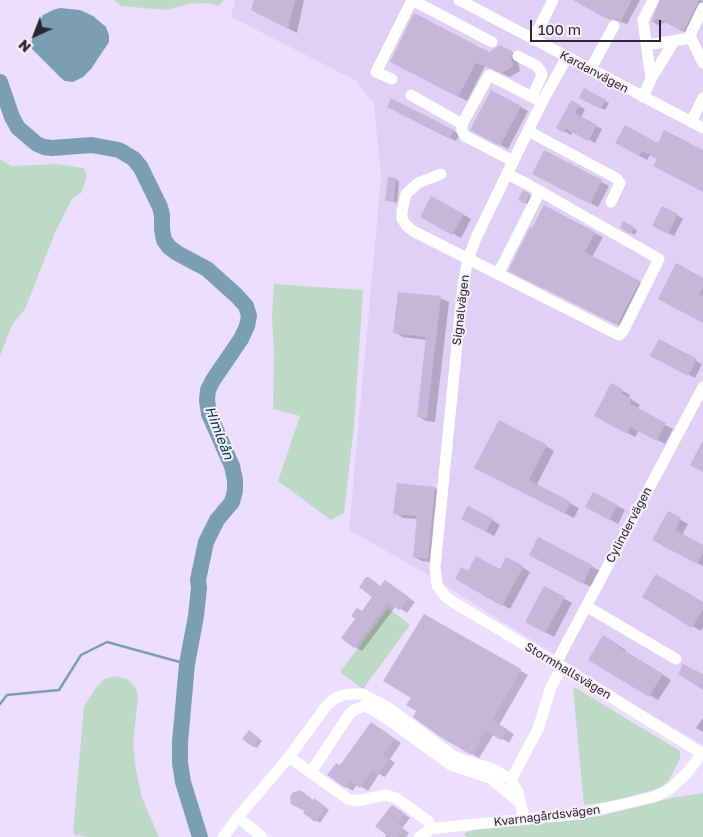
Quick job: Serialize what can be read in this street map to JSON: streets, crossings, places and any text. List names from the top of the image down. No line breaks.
{"streets":{"street":["Kardanvägen","Signalvägen","Cylindervägen","Stormhallsvägen","Kvarnagårdsvägen"]},"crossings":[["Kardanvägen","Signalvägen"],["Signalvägen","Stormhallsvägen"],["Cylindervägen","Stormhallsvägen"],["Stormhallsvägen","Kvarnagårdsvägen"]],"water":["Himleån"],"scale_bar":"100 m","north":"bottom left"}
